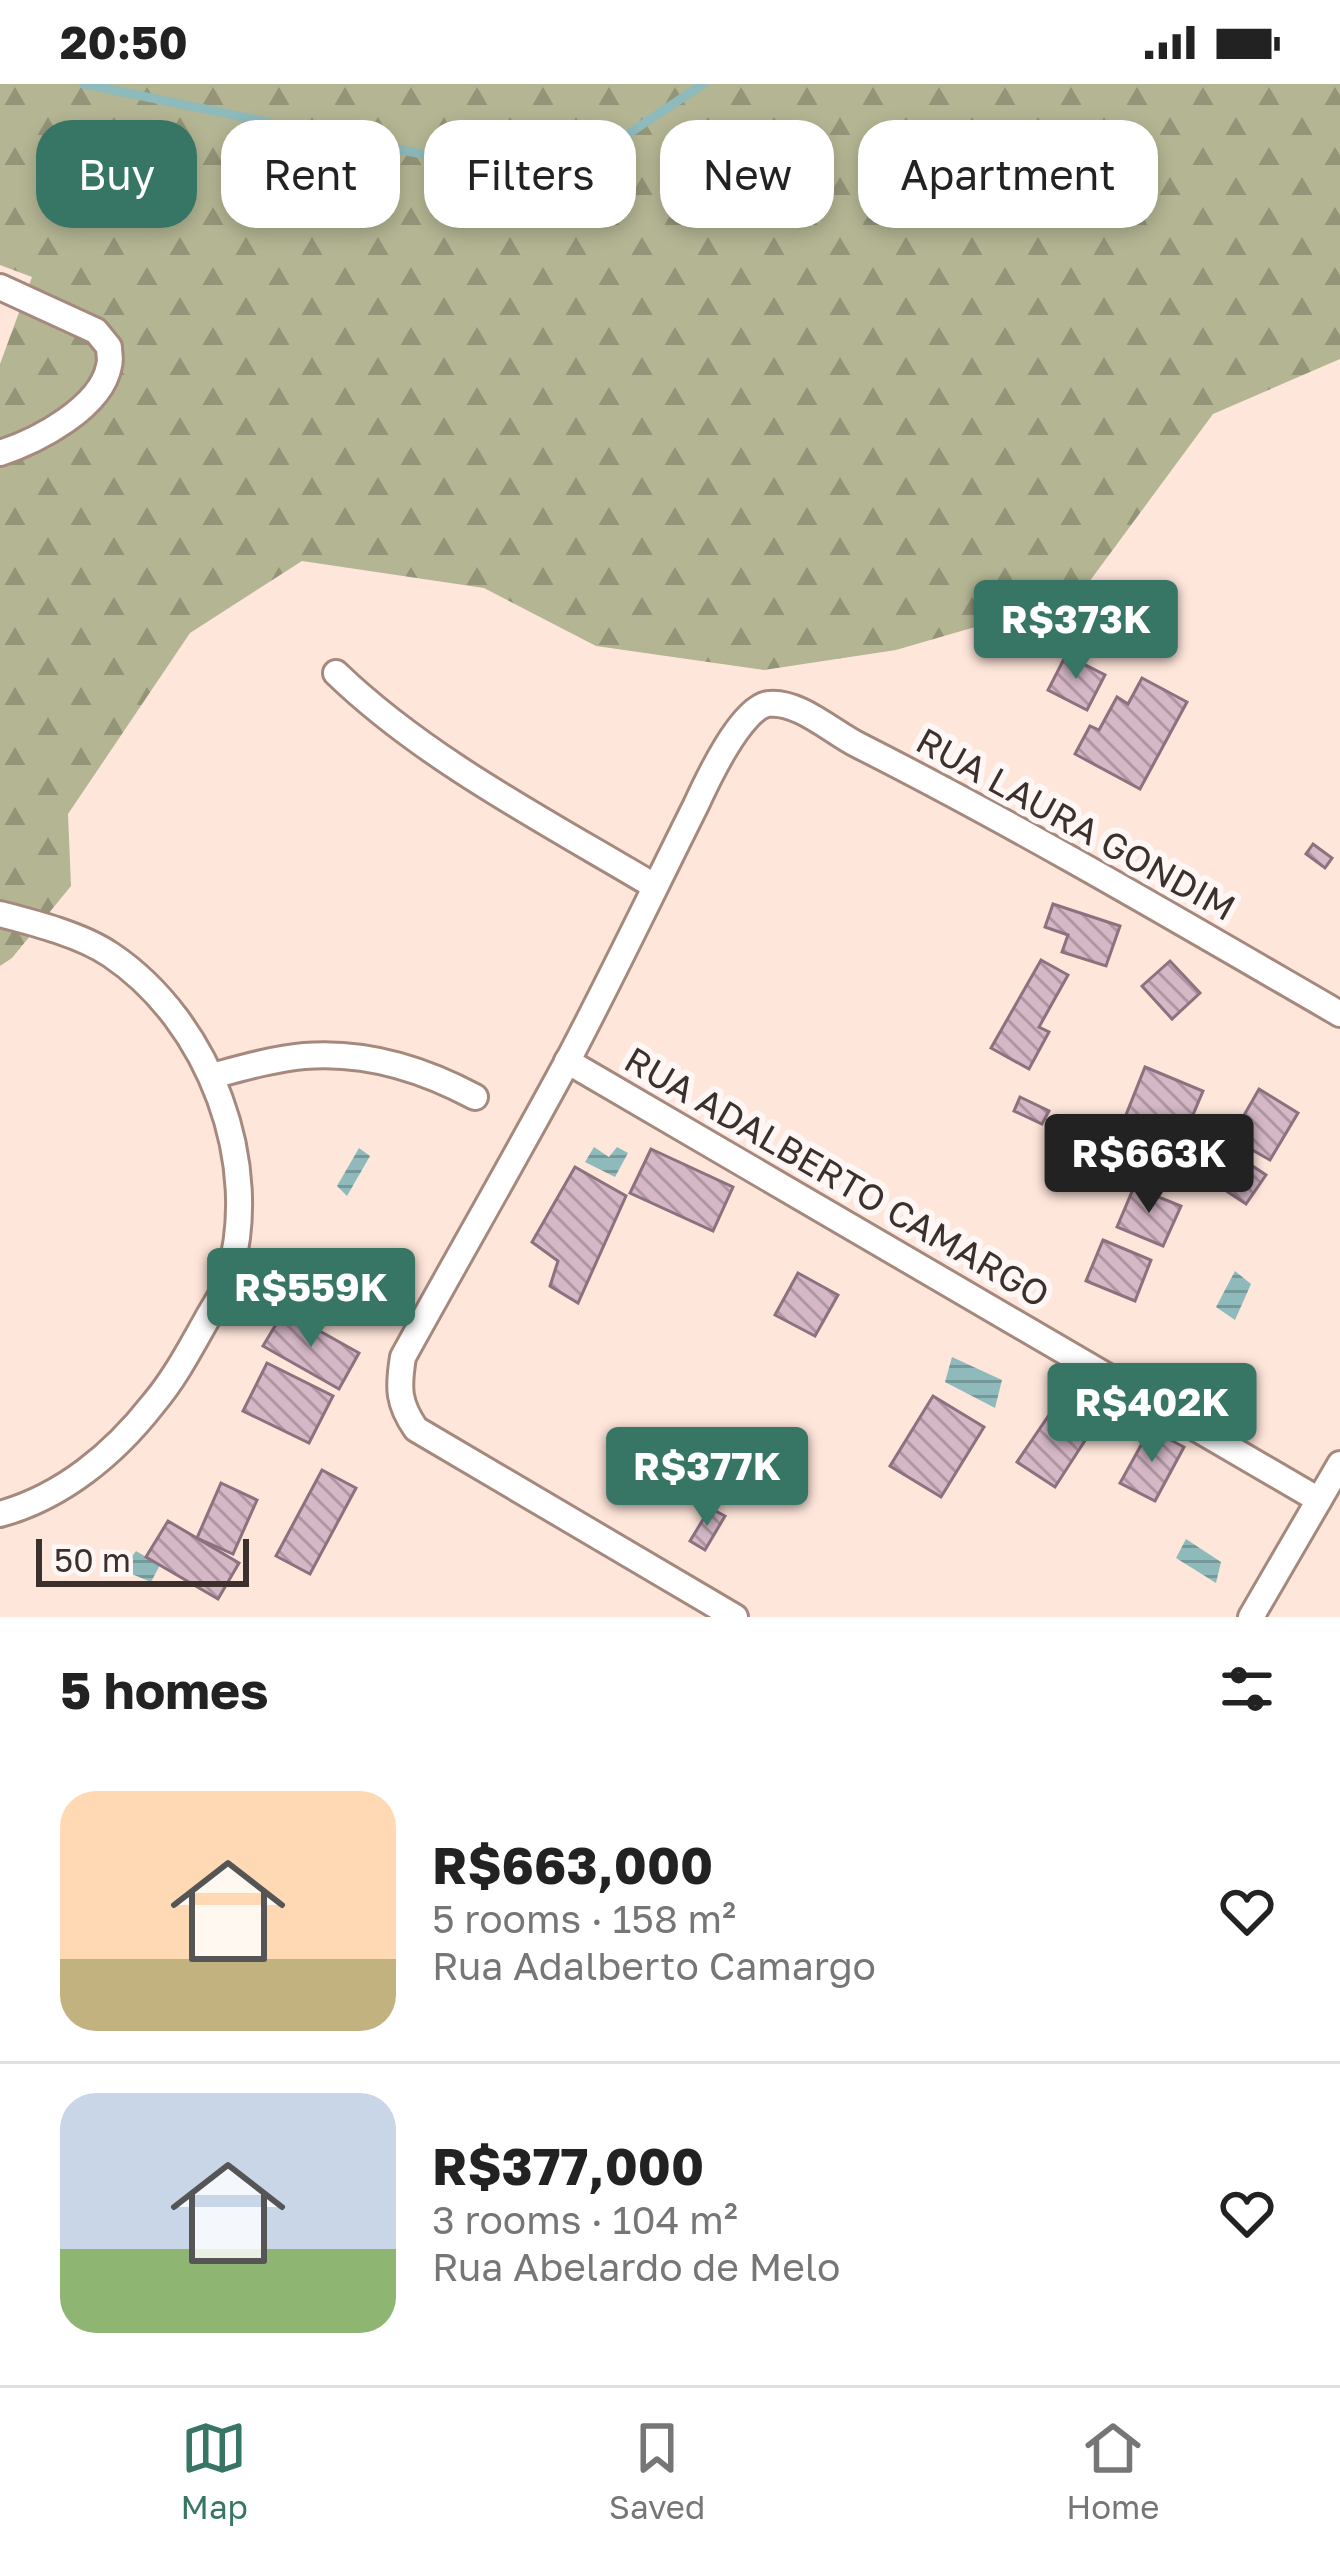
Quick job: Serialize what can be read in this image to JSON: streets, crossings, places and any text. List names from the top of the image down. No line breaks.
{"streets":{"street":["RUA LAURA GONDIM","RUA ADALBERTO CAMARGO"]},"scale_bar":"50 m","page":{"status":"20:50","chip":["Buy","Rent","Filters","New","Apartment"],"price":["R$373K","R$663K","R$559K","R$402K","R$377K"],"scale":"50 m","heading":"5 homes","list":[{"name":"R$663,000","note":"5 rooms · 158 m² · Rua Adalberto Camargo"},{"name":"R$377,000","note":"3 rooms · 104 m² · Rua Abelardo de Melo"}],"tabs":["Map","Saved","Home"]}}
